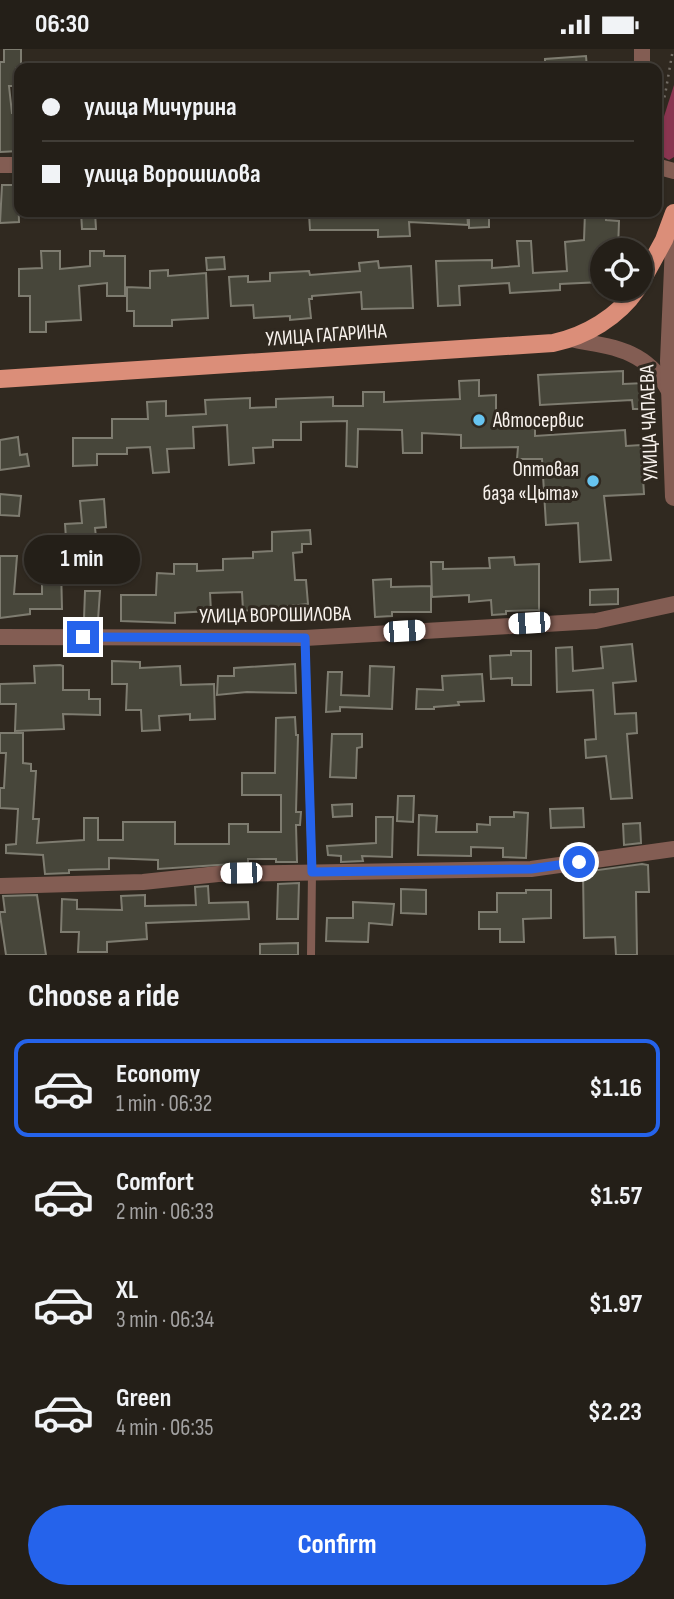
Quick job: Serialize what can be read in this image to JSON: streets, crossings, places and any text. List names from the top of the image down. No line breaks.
{"streets":{"main road":["УЛИЦА ГАГАРИНА"],"street":["УЛИЦА ЧАПАЕВА","УЛИЦА ВОРОШИЛОВА"]},"places":["Автосервис","Оптовая база «Цыта»"],"page":{"status":"06:30","banner":["улица Мичурина","улица Ворошилова"],"bubble":"1 min","heading":"Choose a ride","list":[{"name":"Economy","note":"1 min · 06:32","value":"$1.16"},{"name":"Comfort","note":"2 min · 06:33","value":"$1.57"},{"name":"XL","note":"3 min · 06:34","value":"$1.97"},{"name":"Green","note":"4 min · 06:35","value":"$2.23"}],"buttons":"Confirm"}}
